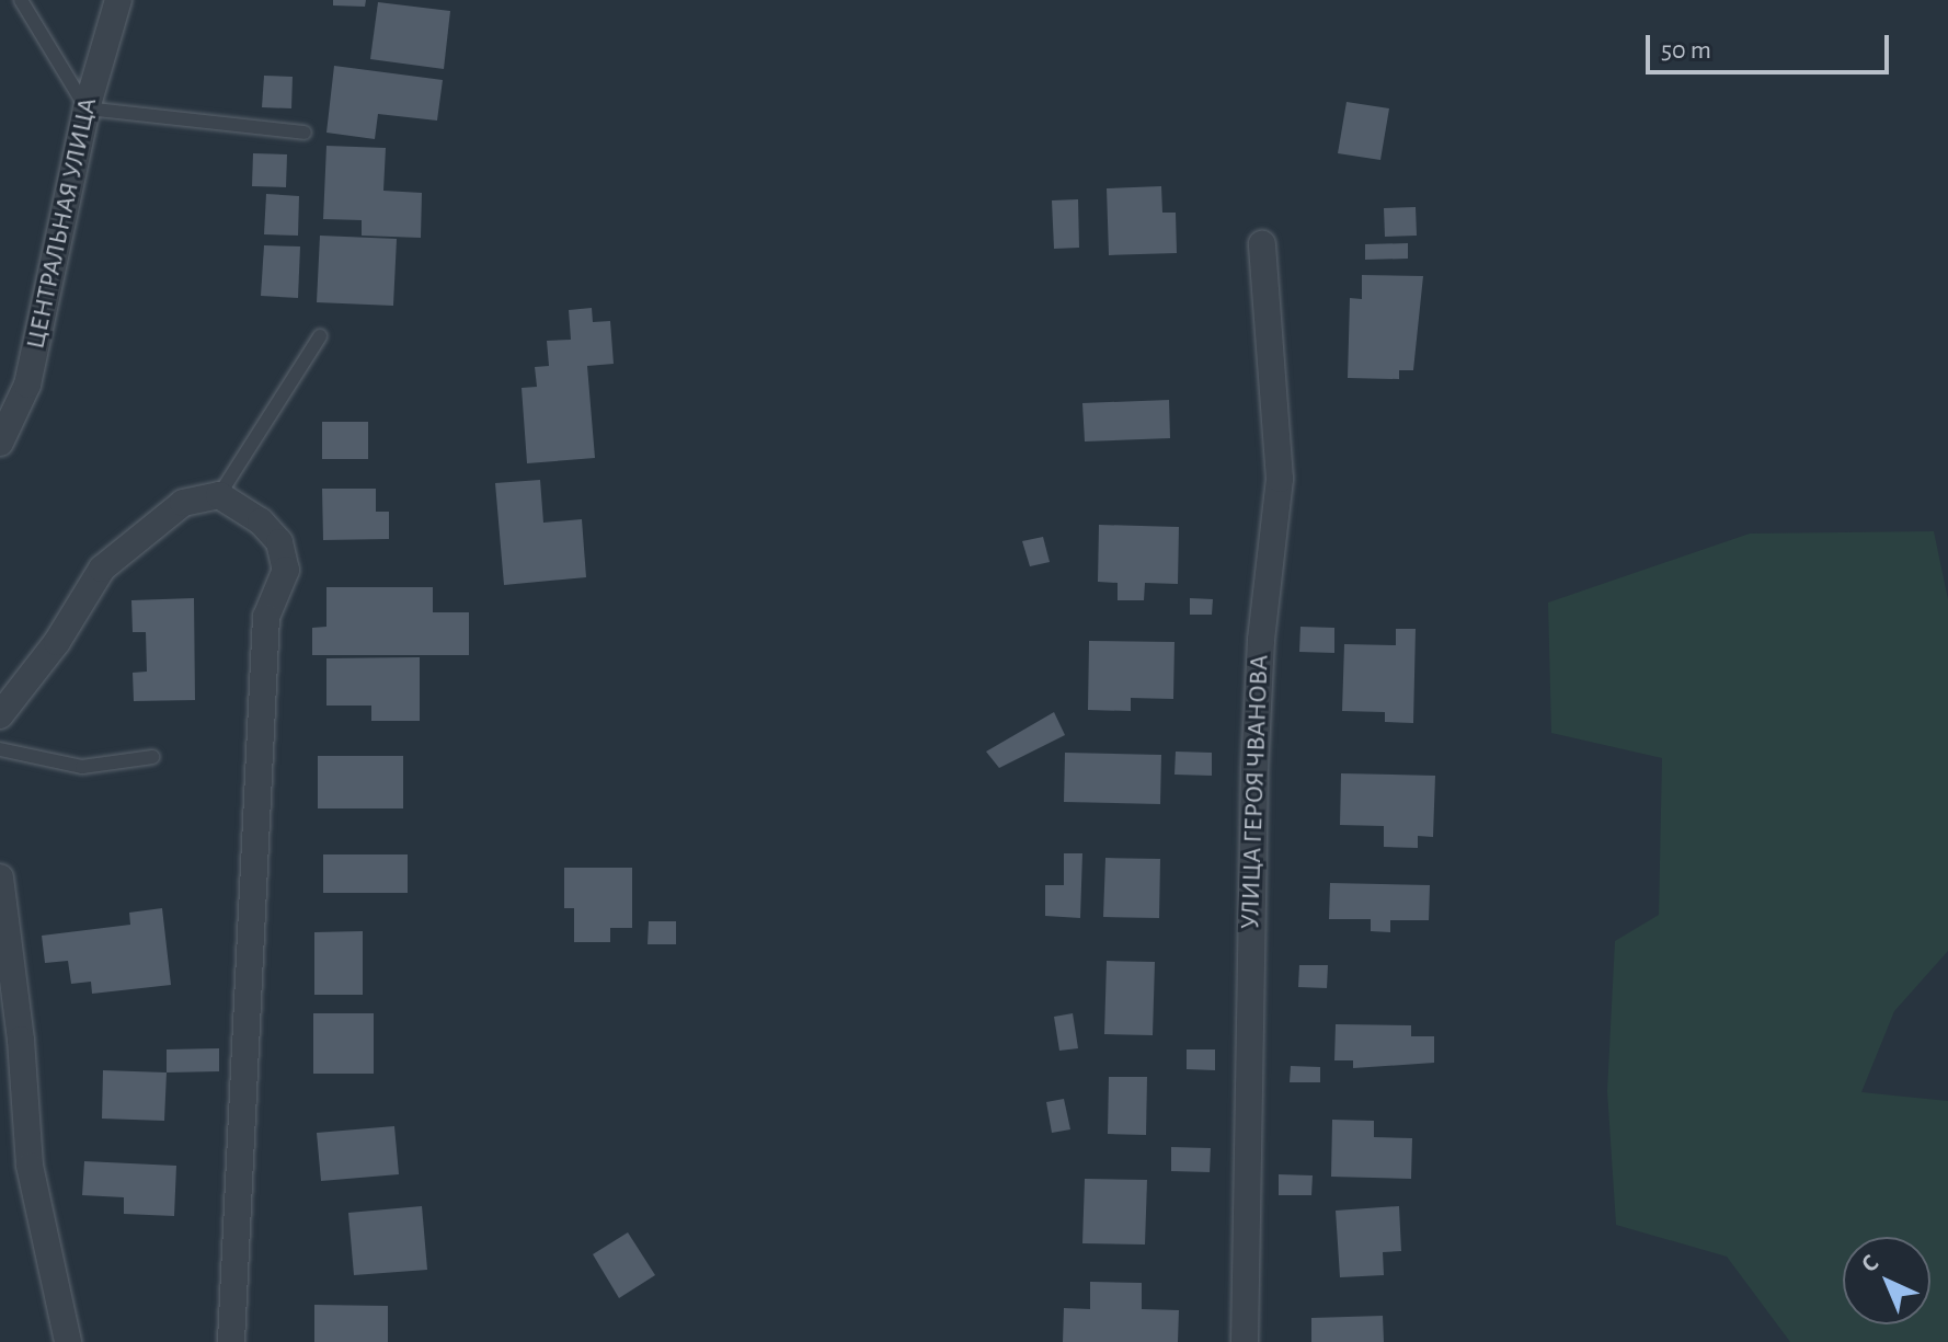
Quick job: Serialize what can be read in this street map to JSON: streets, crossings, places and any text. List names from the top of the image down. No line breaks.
{"streets":{"street":["ЦЕНТРАЛЬНАЯ УЛИЦА","УЛИЦА ГЕРОЯ ЧВАНОВА"]},"scale_bar":"50 m","north":"top left"}
